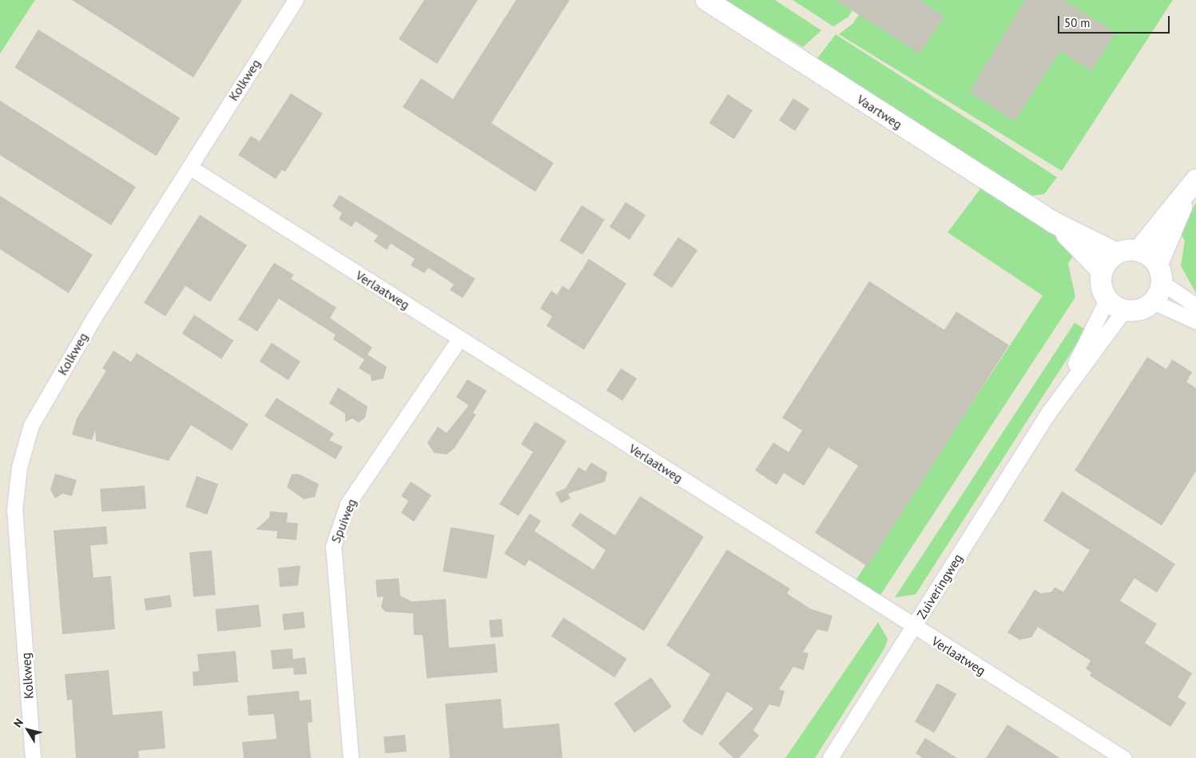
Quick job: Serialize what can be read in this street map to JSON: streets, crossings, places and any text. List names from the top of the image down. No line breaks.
{"streets":{"street":["Kolkweg","Vaartweg","Verlaatweg","Spuiweg","Zuiveringweg"]},"crossings":[["Kolkweg","Verlaatweg"],["Vaartweg","Zuiveringweg"],["Verlaatweg","Spuiweg"],["Verlaatweg","Zuiveringweg"]],"scale_bar":"50 m","north":"top left"}
